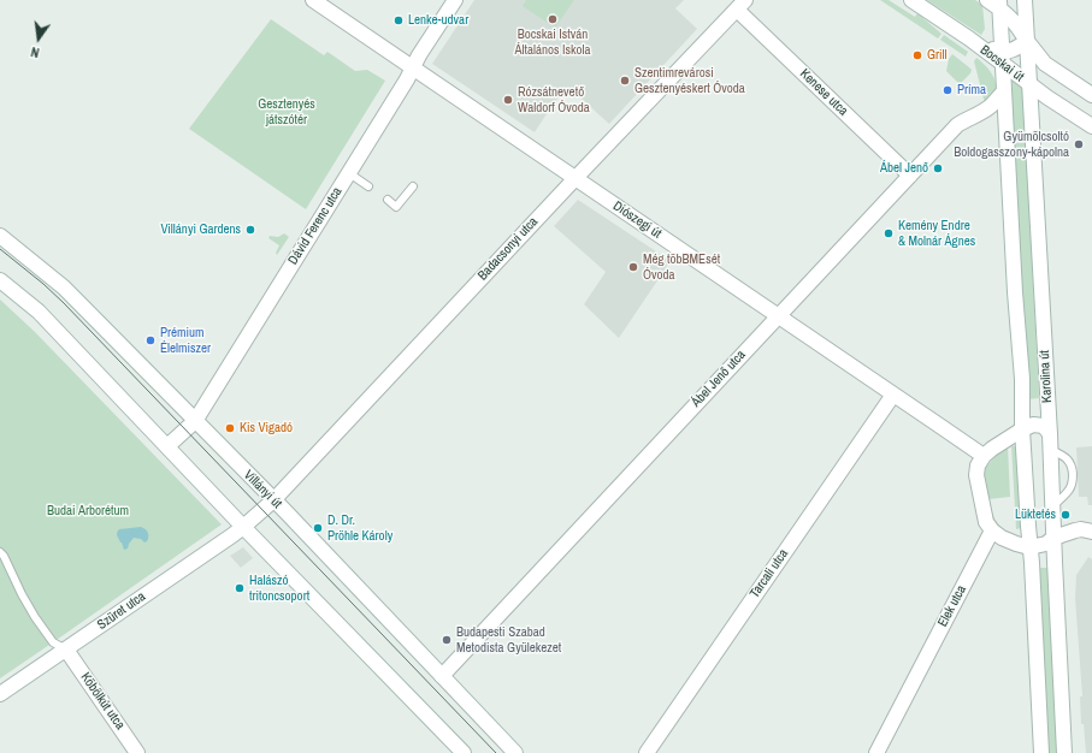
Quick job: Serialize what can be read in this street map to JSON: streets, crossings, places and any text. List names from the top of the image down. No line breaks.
{"streets":{"street":["Bocskai út","Kenese utca","Diószegi út","Dávid Ferenc utca","Badacsonyi utca","Karolina út","Ábel Jenő utca","Villányi út","Tarcali utca","Elek utca","Szüret utca","Köbölkút utca"]},"crossings":[["Bocskai út","Karolina út"],["Kenese utca","Badacsonyi utca"],["Kenese utca","Ábel Jenő utca"],["Diószegi út","Dávid Ferenc utca"],["Diószegi út","Badacsonyi utca"],["Diószegi út","Ábel Jenő utca"],["Diószegi út","Tarcali utca"],["Dávid Ferenc utca","Villányi út"],["Badacsonyi utca","Villányi út"],["Badacsonyi utca","Szüret utca"],["Karolina út","Ábel Jenő utca"],["Ábel Jenő utca","Villányi út"],["Szüret utca","Köbölkút utca"]],"parks":["Gesztenyés játszótér","Budai Arborétum"],"places":["Bocskai István Általános Iskola","Lenke-udvar","Grill","Szentimrevárosi Gesztenyéskert Óvoda","Príma","Rózsátnevető Waldorf Óvoda","Gyümölcsoltó Boldogasszony-kápolna","Ábel Jenő","Villányi Gardens","Kemény Endre & Molnár Ágnes","Még töbBMEsét Óvoda","Prémium Élelmiszer","Kis Vigadó","Lüktetés","D. Dr. Pröhle Károly","Halászó tritoncsoport","Budapesti Szabad Metodista Gyülekezet"],"north":"bottom"}
